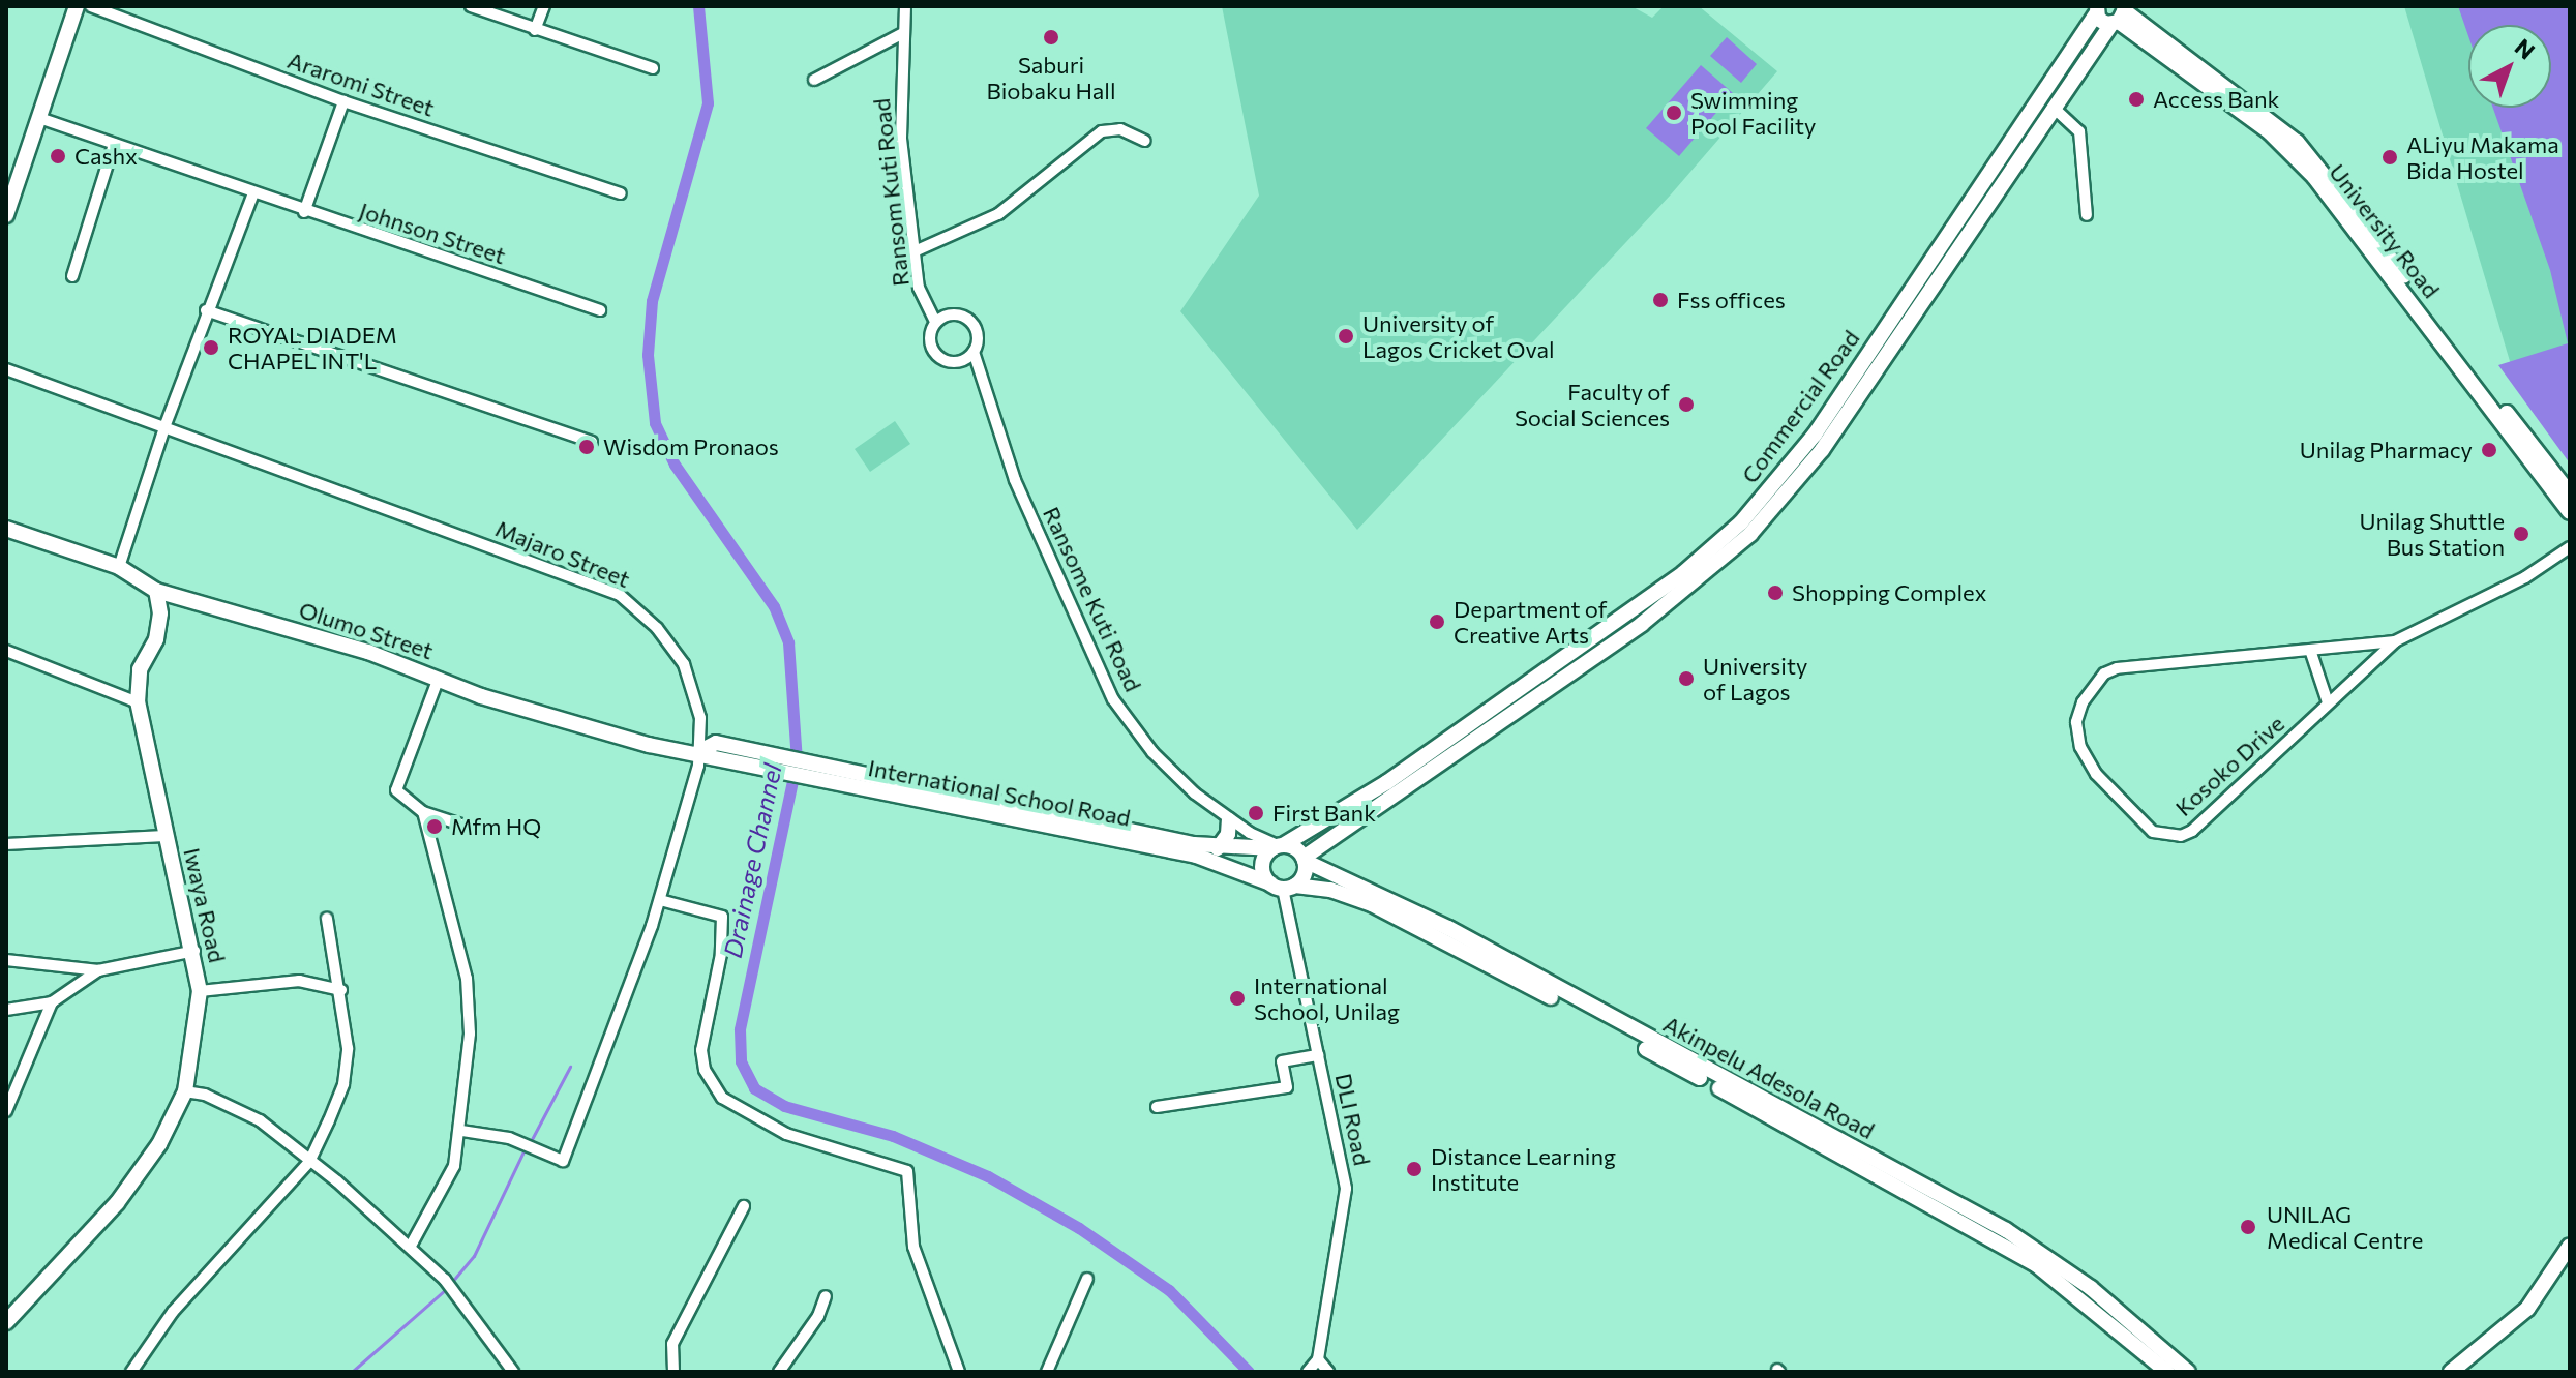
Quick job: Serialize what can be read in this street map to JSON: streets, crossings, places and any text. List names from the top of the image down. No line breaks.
{"streets":{"street":["Araromi Street","Ransom Kuti Road","University Road","Johnson Street","Commercial Road","Majaro Street","Ransome Kuti Road","Olumo Street","Kosoko Drive","International School Road","Iwaya Road","Akinpelu Adesola Road","DLI Road"]},"crossings":[["Ransom Kuti Road","Ransome Kuti Road"],["University Road","Commercial Road"],["Commercial Road","Ransome Kuti Road"],["Commercial Road","International School Road"],["Commercial Road","Akinpelu Adesola Road"],["Majaro Street","Olumo Street"],["Majaro Street","International School Road"],["Ransome Kuti Road","International School Road"],["Ransome Kuti Road","Akinpelu Adesola Road"],["Olumo Street","International School Road"],["Olumo Street","Iwaya Road"],["International School Road","Akinpelu Adesola Road"],["International School Road","DLI Road"],["Akinpelu Adesola Road","DLI Road"]],"water":["Drainage Channel"],"places":["Saburi Biobaku Hall","Access Bank","Swimming Pool Facility","Cashx","ALiyu Makama Bida Hostel","Fss offices","University of Lagos Cricket Oval","ROYAL DIADEM CHAPEL INT'L","Faculty of Social Sciences","Wisdom Pronaos","Unilag Pharmacy","Unilag Shuttle Bus Station","Shopping Complex","Department of Creative Arts","University of Lagos","First Bank","Mfm HQ","International School, Unilag","Distance Learning Institute","UNILAG Medical Centre"],"north":"top right"}
